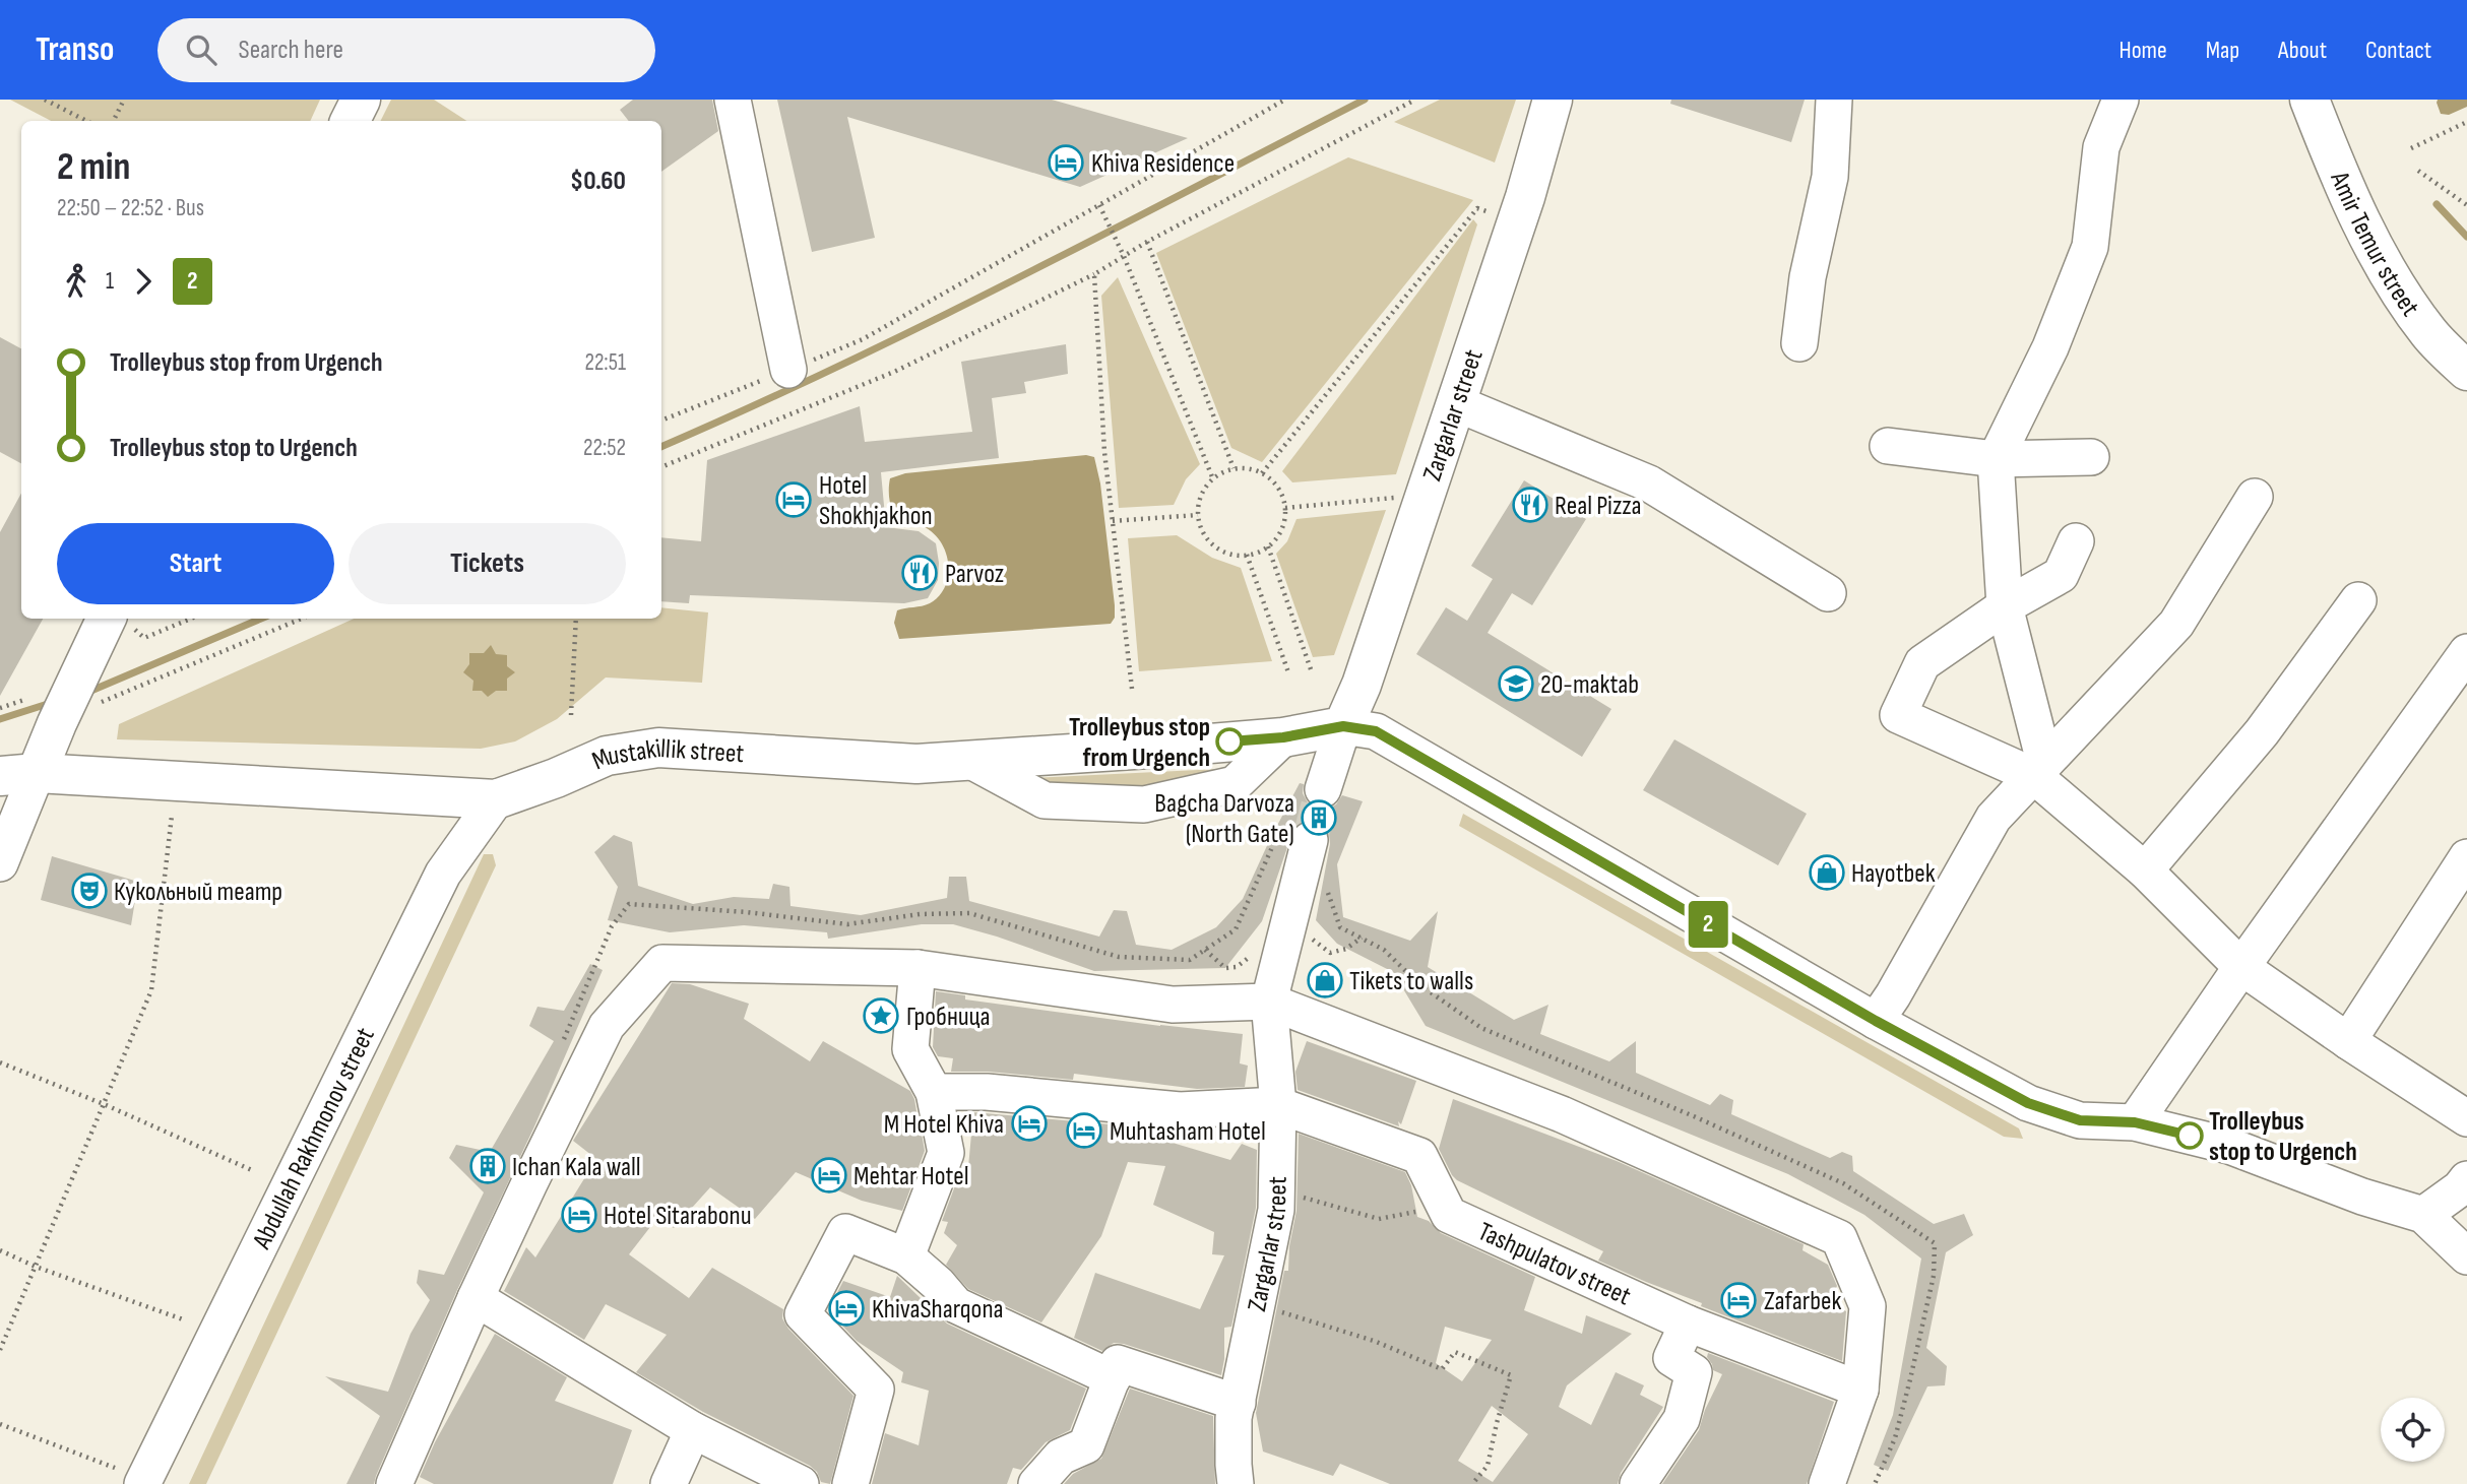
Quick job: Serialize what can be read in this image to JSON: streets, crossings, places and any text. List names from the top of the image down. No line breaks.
{"streets":{"main road":["Amir Temur street","Zargarlar street","Mustakillik street"],"street":["Abdullah Rakhmonov street","Tashpulatov street"]},"crossings":[["Zargarlar street","Mustakillik street"],["Zargarlar street","Tashpulatov street"],["Mustakillik street","Abdullah Rakhmonov street"]],"places":{"hotel":["Khiva Residence","Hotel Shokhjakhon","M Hotel Khiva","Muhtasham Hotel","Mehtar Hotel","Hotel Sitarabonu","Zafarbek","KhivaSharqona"],"restaurant":["Real Pizza","Parvoz"],"school or university":["20-maktab"],"other":["Trolleybus stop from Urgench","Trolleybus stop to Urgench"],"building":["Bagcha Darvoza (North Gate)","Ichan Kala wall"],"shop":["Hayotbek","Tikets to walls"],"theatre":["Кукольный театр"],"place":["Гробница"]},"lines":["bus line 2"],"page":{"header":"Transo","search":"Search here","nav":["Home","Map","About","Contact"],"on_map":"2","heading":["2 min","22:50 – 22:52 · Bus","$0.60"],"legs":["1","2"],"list":[{"name":"Trolleybus stop from Urgench","value":"22:51"},{"name":"Trolleybus stop to Urgench","value":"22:52"}],"buttons":["Start","Tickets"]}}
